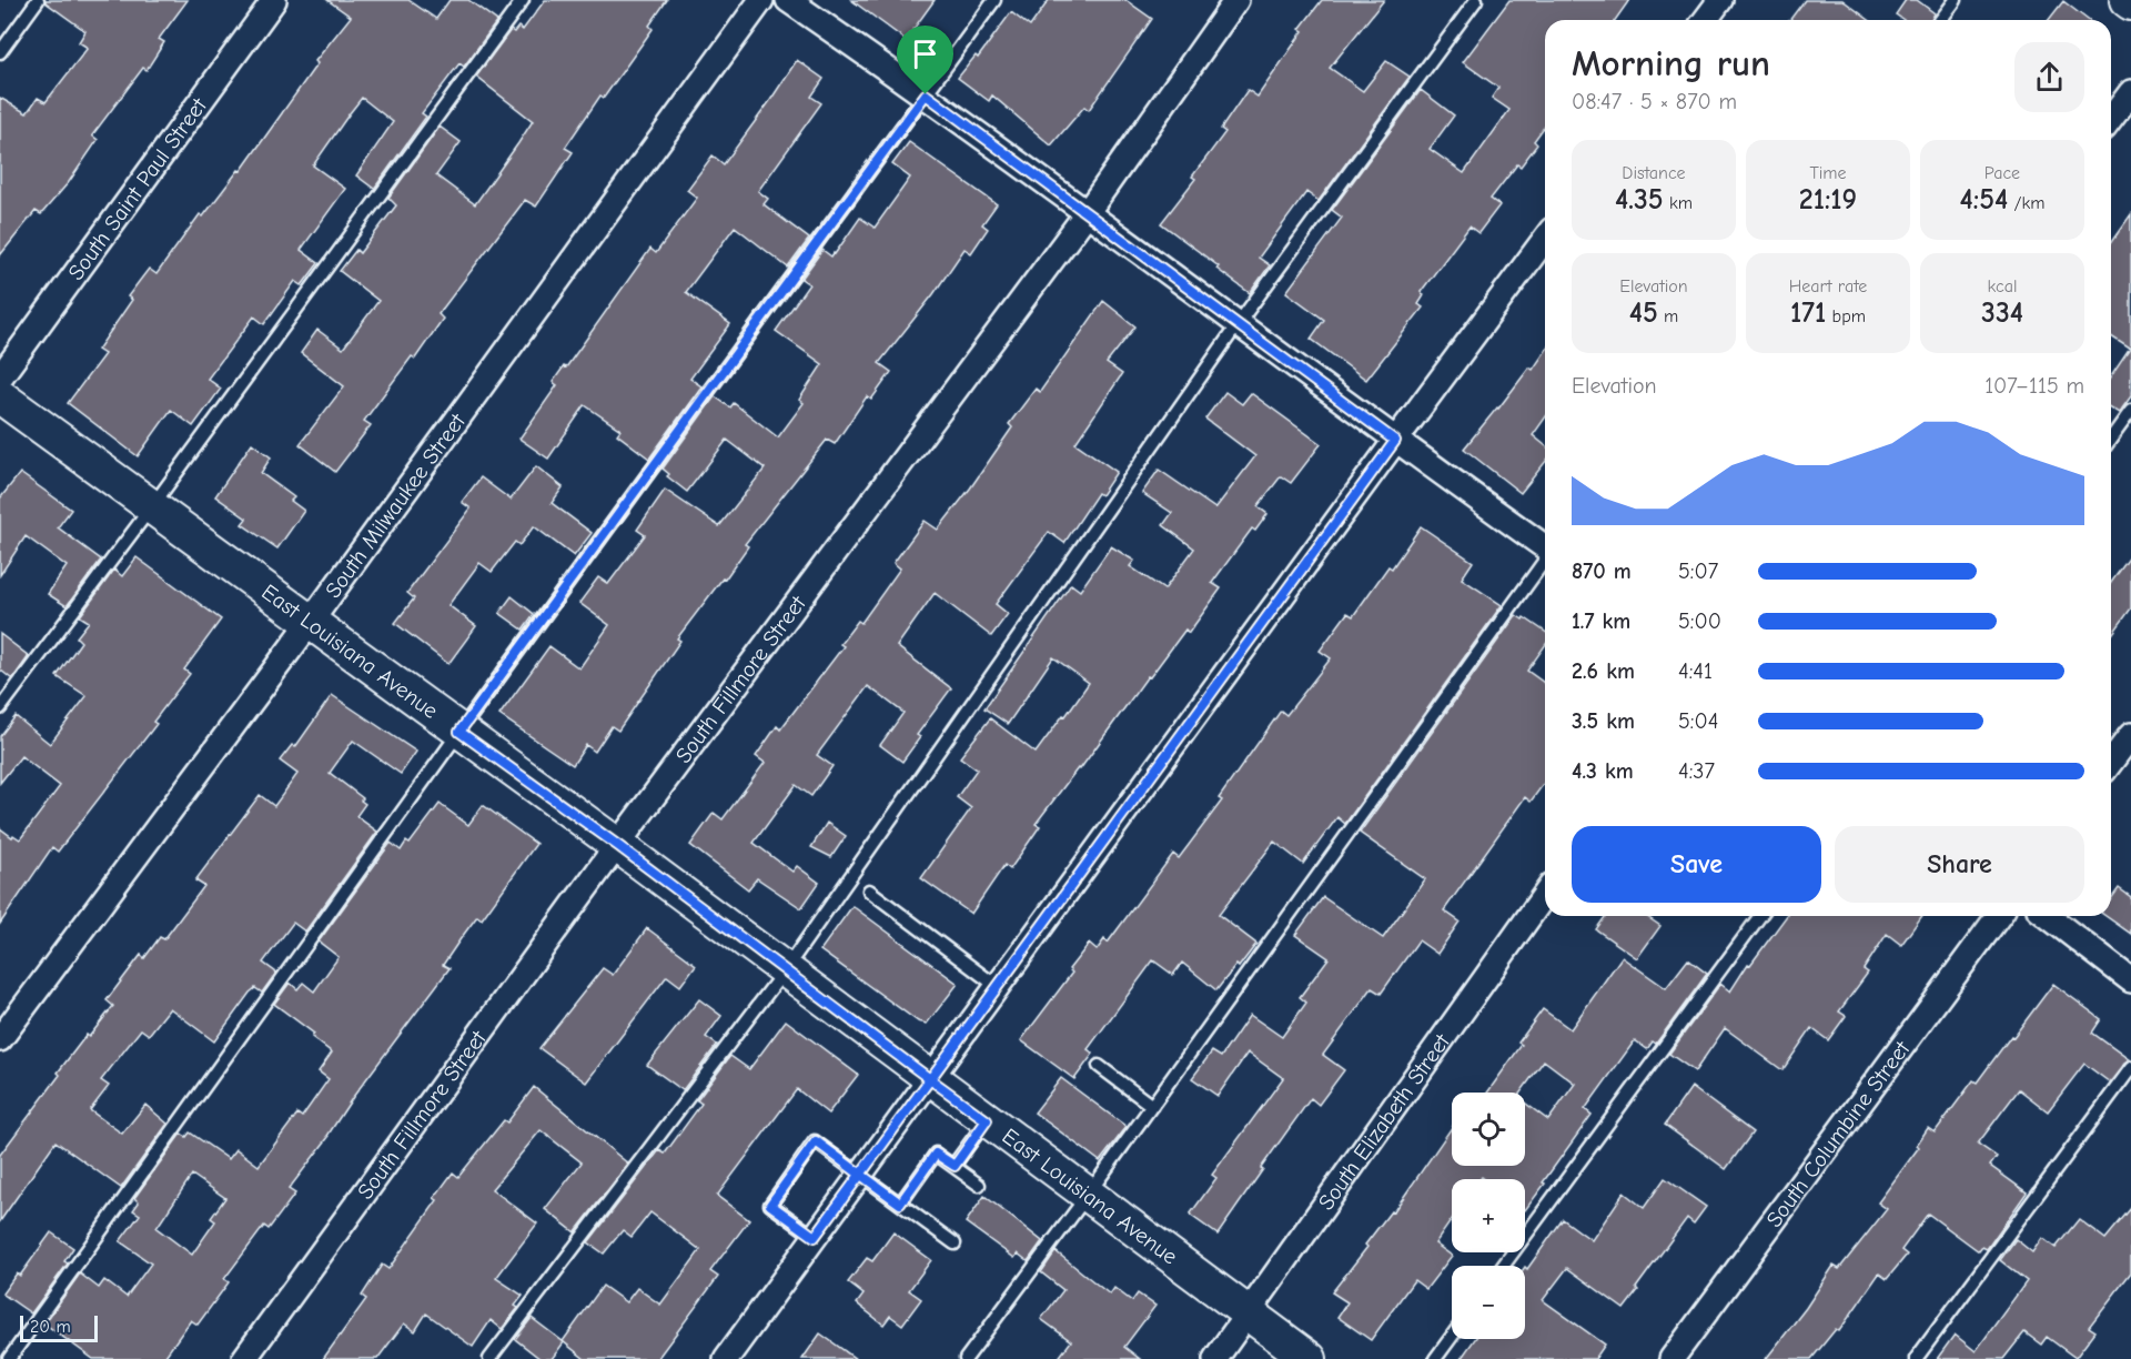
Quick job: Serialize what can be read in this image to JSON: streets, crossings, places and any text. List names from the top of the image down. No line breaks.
{"streets":{"street":["South Saint Paul Street","South Milwaukee Street","East Louisiana Avenue","South Fillmore Street","South Elizabeth Street","South Columbine Street"]},"crossings":[["South Milwaukee Street","East Louisiana Avenue"],["East Louisiana Avenue","South Fillmore Street"],["East Louisiana Avenue","South Elizabeth Street"]],"scale_bar":"20 m","page":{"heading":["Morning run","08:47 · 5 × 870 m"],"stats":[["Distance","4.35 km"],["Time","21:19"],["Pace","4:54 /km"],["Elevation","45 m"],["Heart rate","171 bpm"],["kcal","334"]],"chart":["Elevation","107–115 m"],"list":[{"name":"870 m","note":"5:07"},{"name":"1.7 km","note":"5:00"},{"name":"2.6 km","note":"4:41"},{"name":"3.5 km","note":"5:04"},{"name":"4.3 km","note":"4:37"}],"buttons":["Save","Share"],"map_buttons":["+","−"],"scale":"20 m"}}
